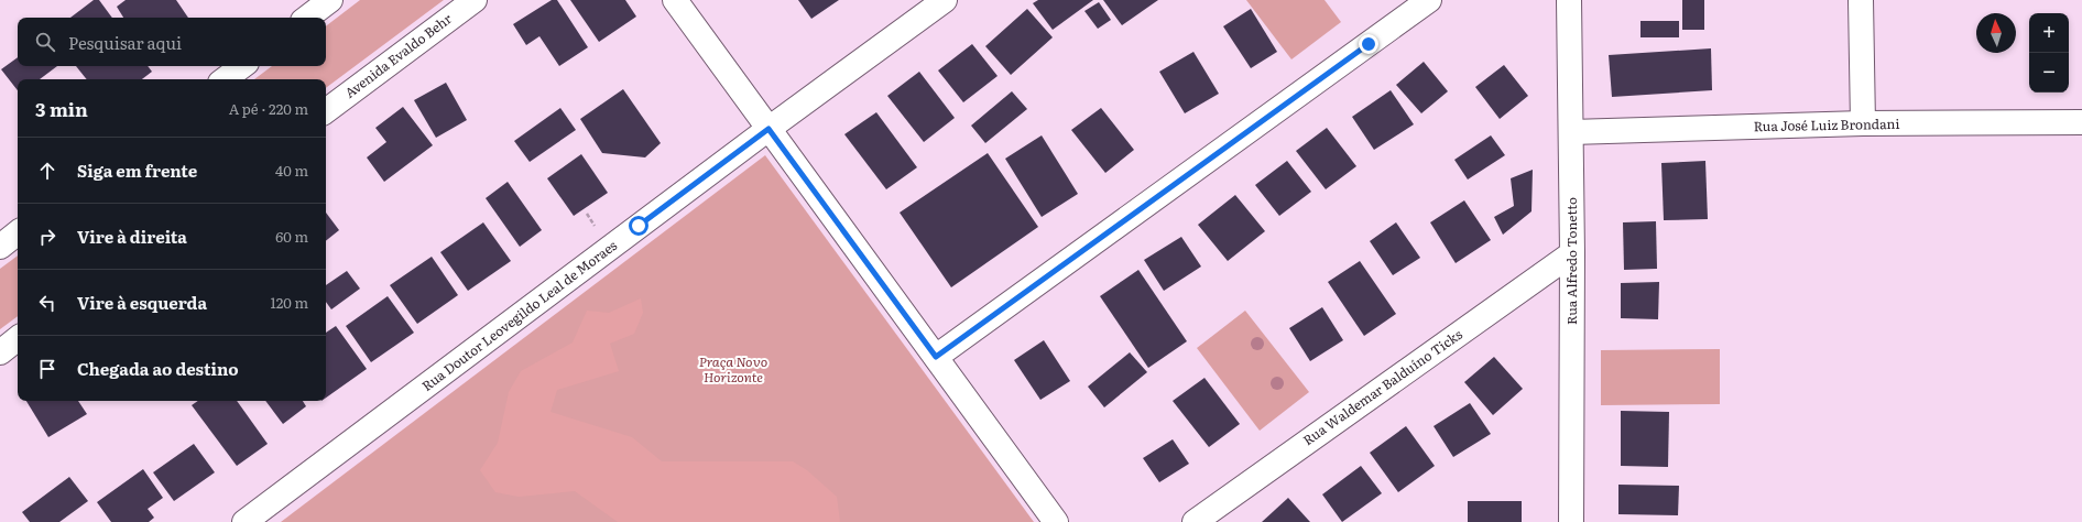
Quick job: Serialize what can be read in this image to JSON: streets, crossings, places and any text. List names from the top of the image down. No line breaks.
{"streets":{"street":["Avenida Evaldo Behr","Rua José Luiz Brondani","Rua Alfredo Tonetto","Rua Doutor Leovegildo Leal de Moraes","Rua Waldemar Balduíno Ticks"]},"crossings":[["Rua José Luiz Brondani","Rua Alfredo Tonetto"],["Rua Alfredo Tonetto","Rua Waldemar Balduíno Ticks"]],"parks":["Praça Novo Horizonte"],"north":"top","page":{"map_buttons":["+","−"],"search":"Pesquisar aqui","heading":["3 min","A pé · 220 m"],"list":[["Siga em frente","40 m"],["Vire à direita","60 m"],["Vire à esquerda","120 m"],"Chegada ao destino"]}}
